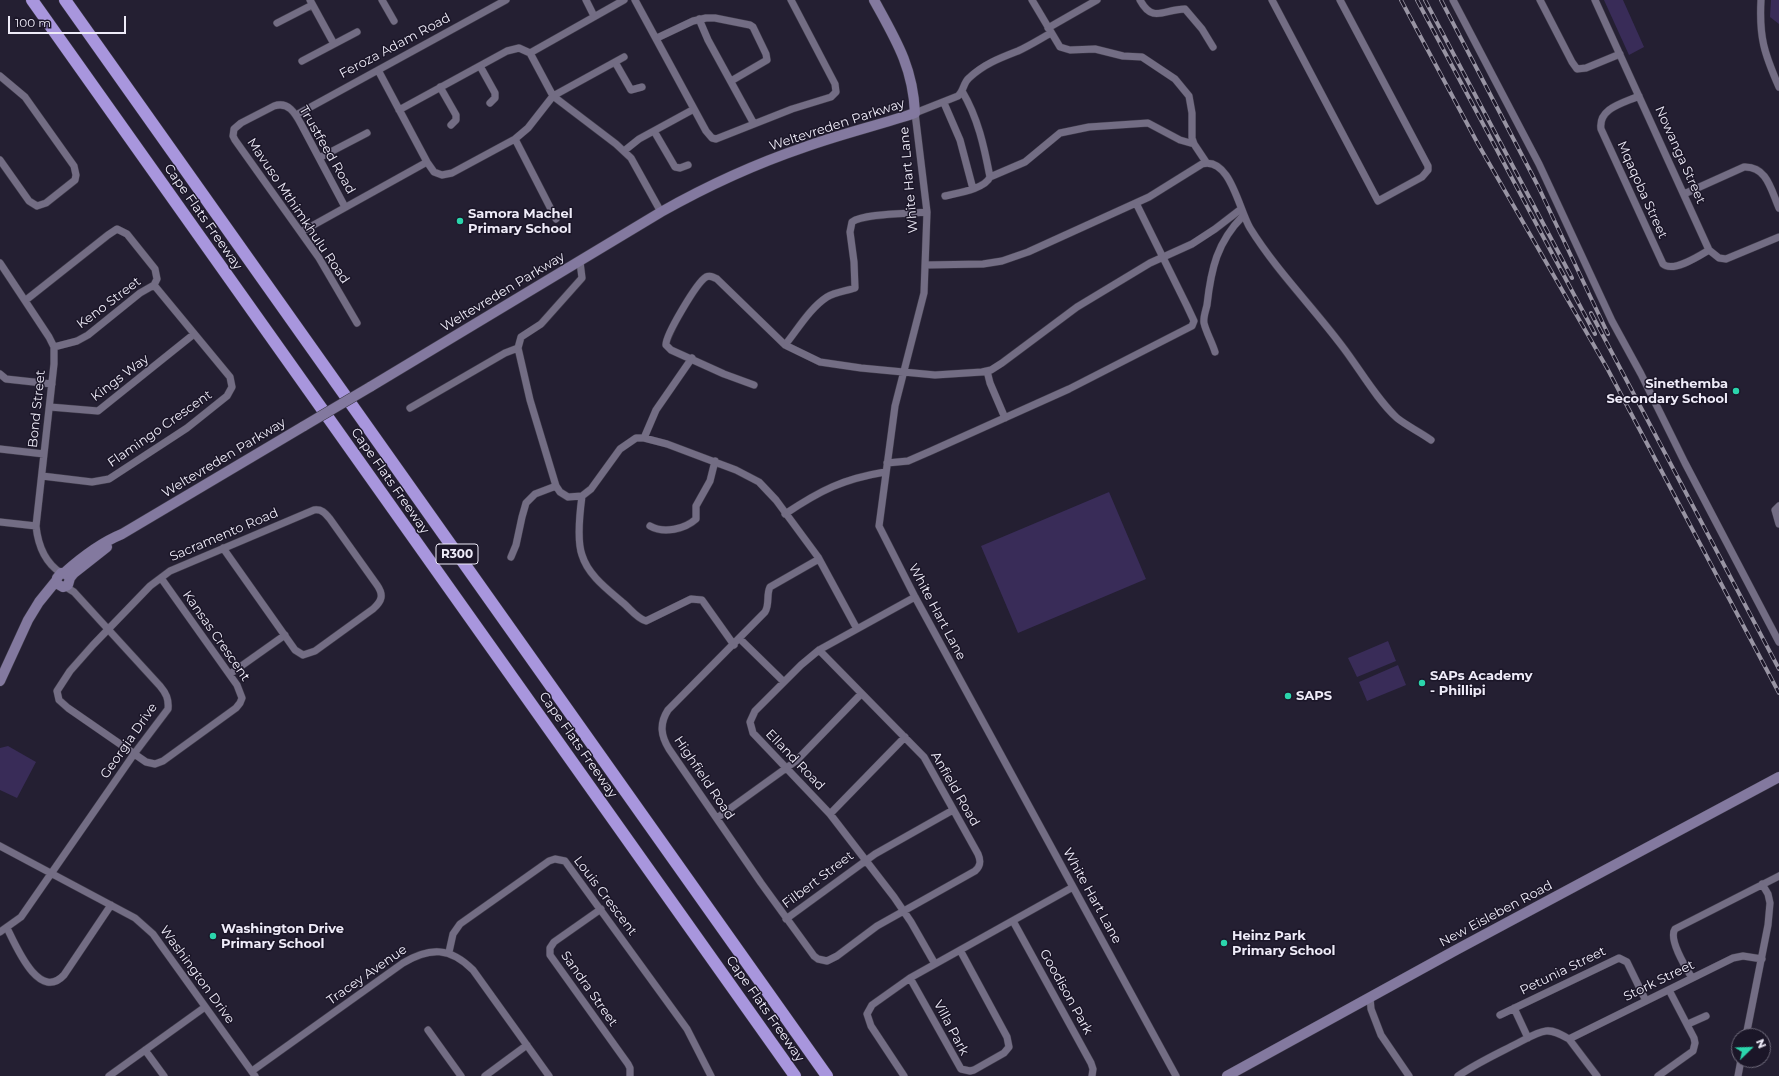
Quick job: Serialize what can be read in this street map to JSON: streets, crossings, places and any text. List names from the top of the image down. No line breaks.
{"streets":{"highway":["Cape Flats Freeway","R300"],"street":["Feroza Adam Road","Weltevreden Parkway","Trustfeed Road","Nowanga Street","White Hart Lane","Mqaqoba Street","Mavuso Mthimkhulu Road","Keno Street","Kings Way","Bond Street","Flamingo Crescent","Sacramento Road","Kansas Crescent","Georgia Drive","Elland Road","Highfield Road","Anfield Road","Filbert Street","Louis Crescent","New Eisleben Road","Petunia Street","Washington Drive","Tracey Avenue","Stork Street","Sandra Street","Goodison Park","Villa Park"]},"crossings":[["Feroza Adam Road","Trustfeed Road"],["Weltevreden Parkway","White Hart Lane"],["Weltevreden Parkway","Bond Street"],["Weltevreden Parkway","Georgia Drive"],["Trustfeed Road","Mavuso Mthimkhulu Road"],["Nowanga Street","Mqaqoba Street"],["White Hart Lane","Elland Road"],["Keno Street","Bond Street"],["Keno Street","Flamingo Crescent"],["Kings Way","Bond Street"],["Kings Way","Flamingo Crescent"],["Bond Street","Flamingo Crescent"],["Bond Street","Georgia Drive"],["Sacramento Road","Kansas Crescent"],["Sacramento Road","Georgia Drive"],["Kansas Crescent","Georgia Drive"],["Georgia Drive","Washington Drive"],["Elland Road","Anfield Road"],["Elland Road","Filbert Street"],["Highfield Road","Filbert Street"],["Anfield Road","Filbert Street"],["Louis Crescent","Tracey Avenue"],["Louis Crescent","Sandra Street"],["Petunia Street","Stork Street"],["Washington Drive","Tracey Avenue"]],"places":["Samora Machel Primary School","Sinethemba Secondary School","SAPs Academy - Phillipi","SAPS","Washington Drive Primary School","Heinz Park Primary School"],"scale_bar":"100 m","north":"top right"}
